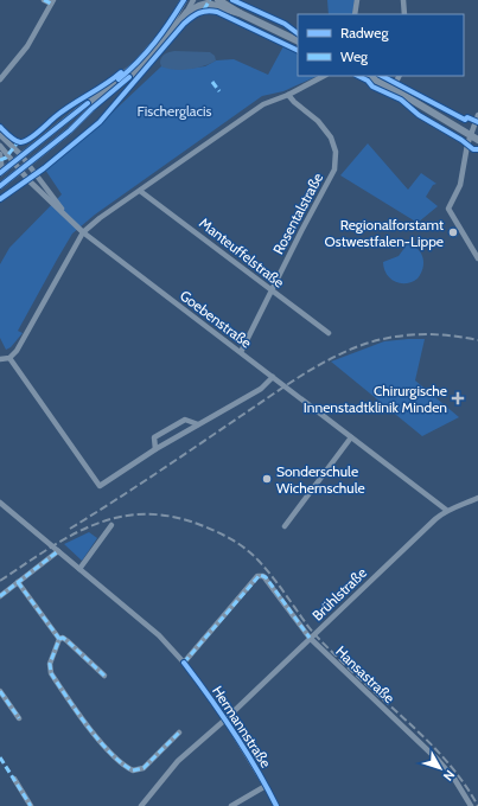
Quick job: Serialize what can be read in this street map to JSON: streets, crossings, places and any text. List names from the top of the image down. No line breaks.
{"streets":{"street":["Rosentalstraße","Manteuffelstraße","Goebenstraße","Brühlstraße","Hansastraße","Hermannstraße"]},"crossings":[["Rosentalstraße","Manteuffelstraße"],["Rosentalstraße","Goebenstraße"],["Goebenstraße","Brühlstraße"],["Brühlstraße","Hansastraße"],["Brühlstraße","Hermannstraße"],["Hansastraße","Hermannstraße"]],"parks":["Fischerglacis"],"places":{"other":["Regionalforstamt Ostwestfalen-Lippe","Sonderschule Wichernschule"],"health":["Chirurgische Innenstadtklinik Minden"]},"legend":["Radweg","Weg"],"north":"bottom right"}
